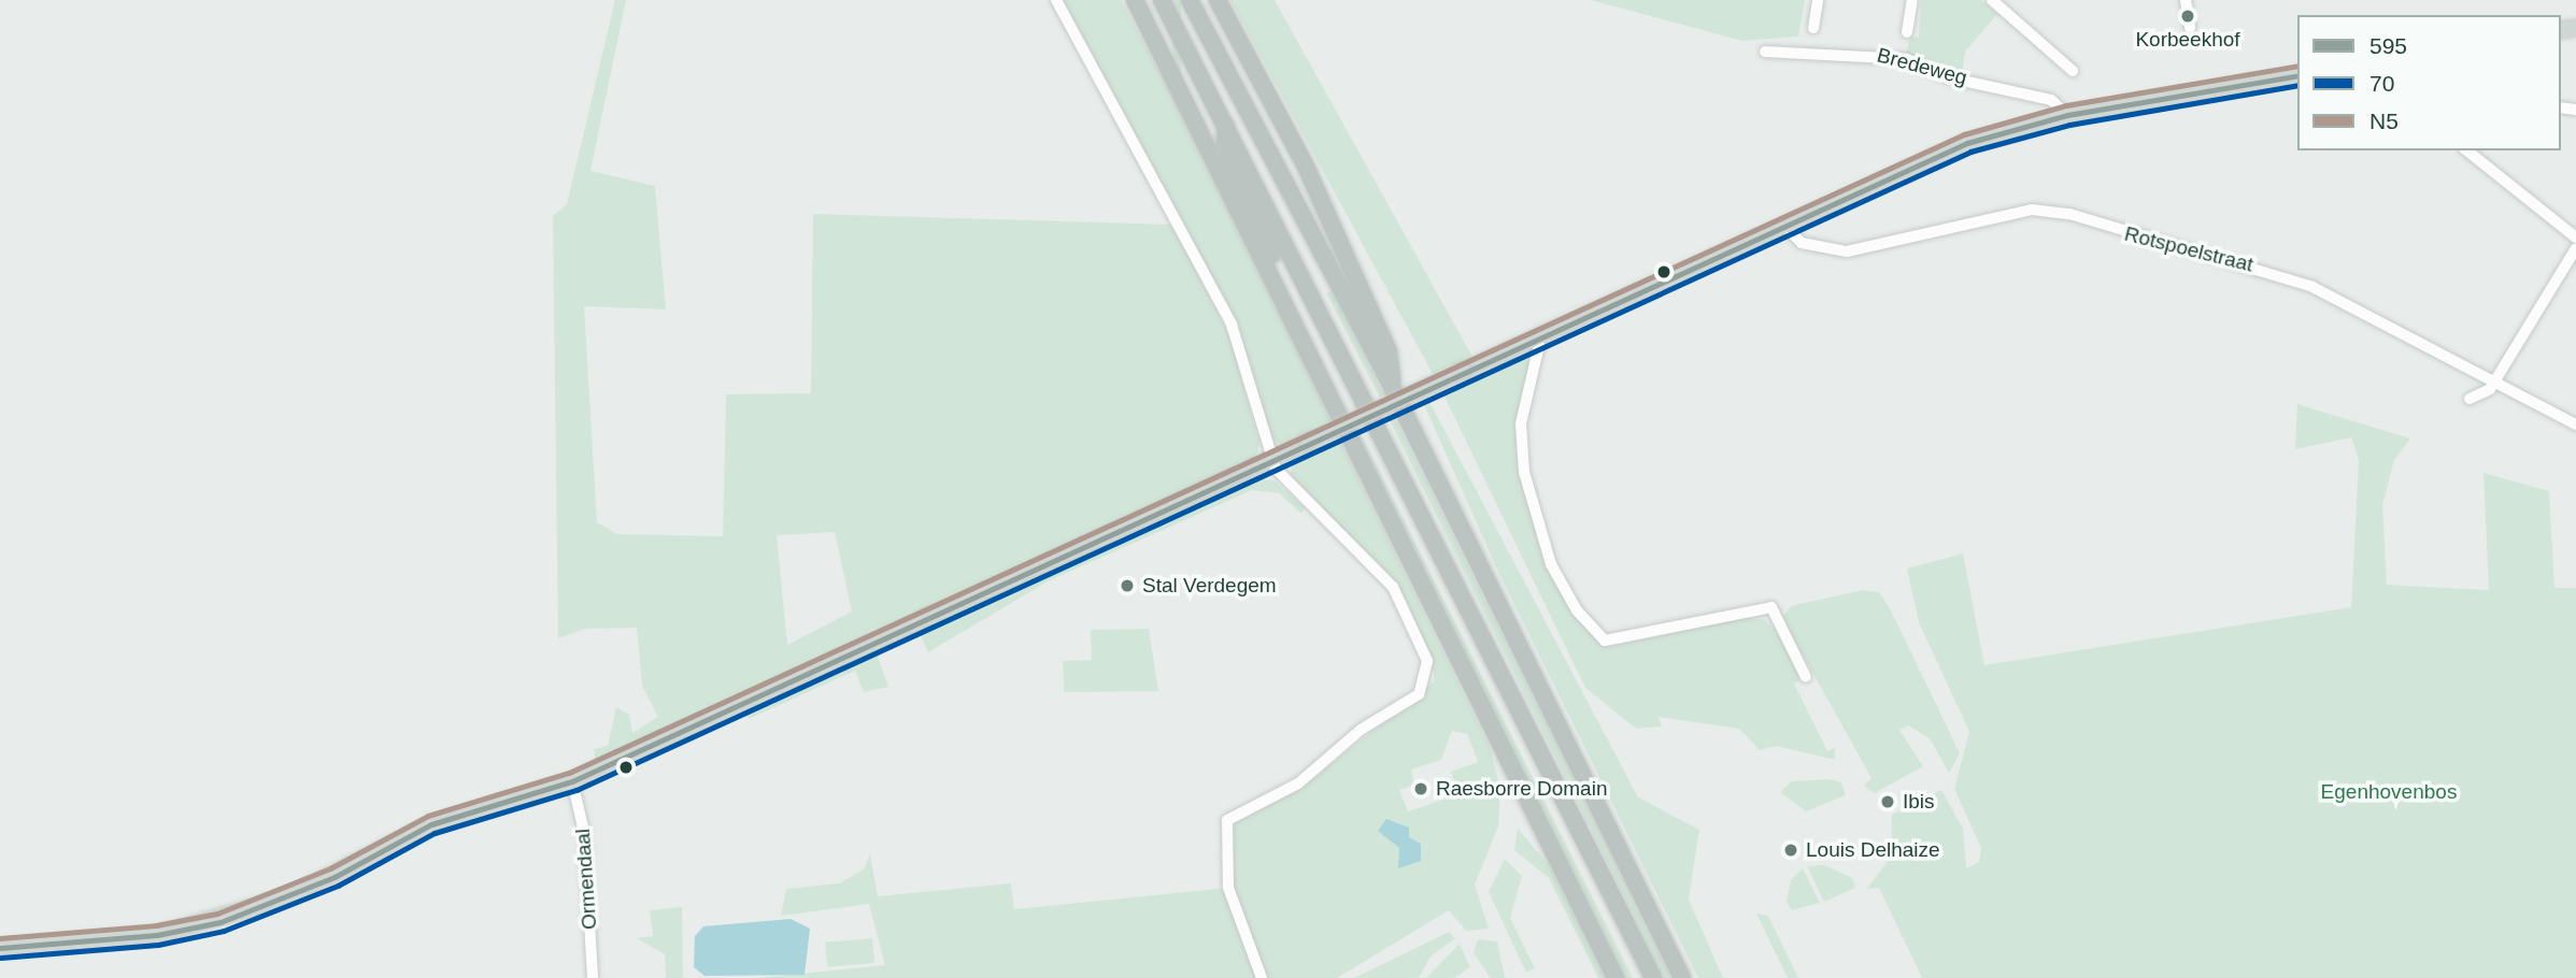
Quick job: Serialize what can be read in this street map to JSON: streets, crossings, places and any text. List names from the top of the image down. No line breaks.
{"streets":{"street":["Bredeweg","Rotspoelstraat","Ormendaal"]},"parks":["Egenhovenbos"],"places":["Korbeekhof","Stal Verdegem","Raesborre Domain","Ibis","Louis Delhaize"],"lines":["transit line N5","transit line 595","transit line 70"],"legend":["595","70","N5"]}
